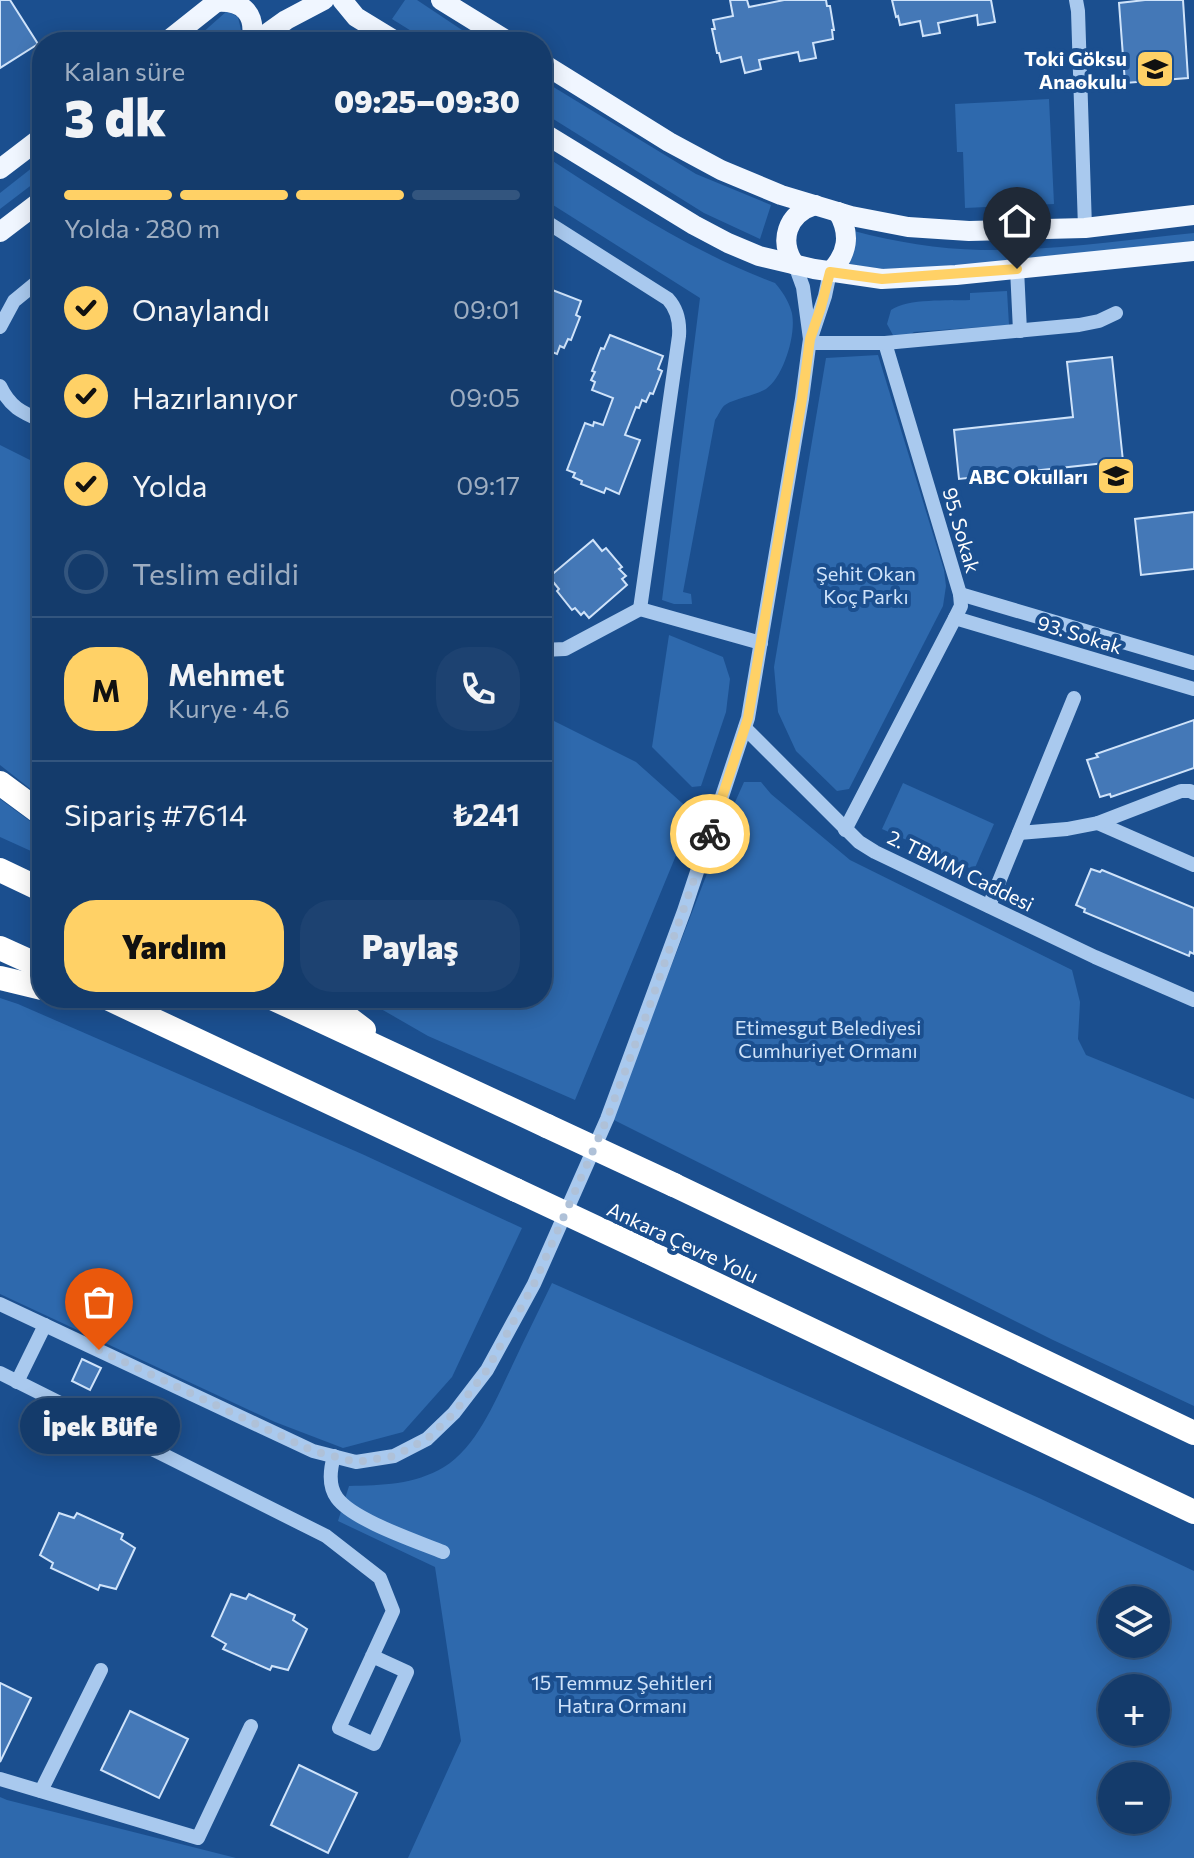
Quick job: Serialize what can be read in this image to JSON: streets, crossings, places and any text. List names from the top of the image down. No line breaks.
{"streets":{"highway":["Ankara Çevre Yolu"],"street":["95. Sokak","93. Sokak","2. TBMM Caddesi"]},"crossings":[["95. Sokak","93. Sokak"],["95. Sokak","2. TBMM Caddesi"]],"parks":["Şehit Okan Koç Parkı","Etimesgut Belediyesi Cumhuriyet Ormanı","15 Temmuz Şehitleri Hatıra Ormanı"],"places":{"school or university":["Toki Göksu Anaokulu","ABC Okulları"],"other":["İpek Büfe"]},"page":{"heading":["3 dk","Kalan süre","09:25–09:30"],"panel":["Mehmet","Kurye · 4.6","Sipariş #7614","₺241"],"bar":"Yolda · 280 m","list":[["Onaylandı","09:01"],["Hazırlanıyor","09:05"],["Yolda","09:17"],"Teslim edildi"],"round":"M","buttons":["Yardım","Paylaş"],"bubble":"İpek Büfe","map_buttons":["+","−"]}}
